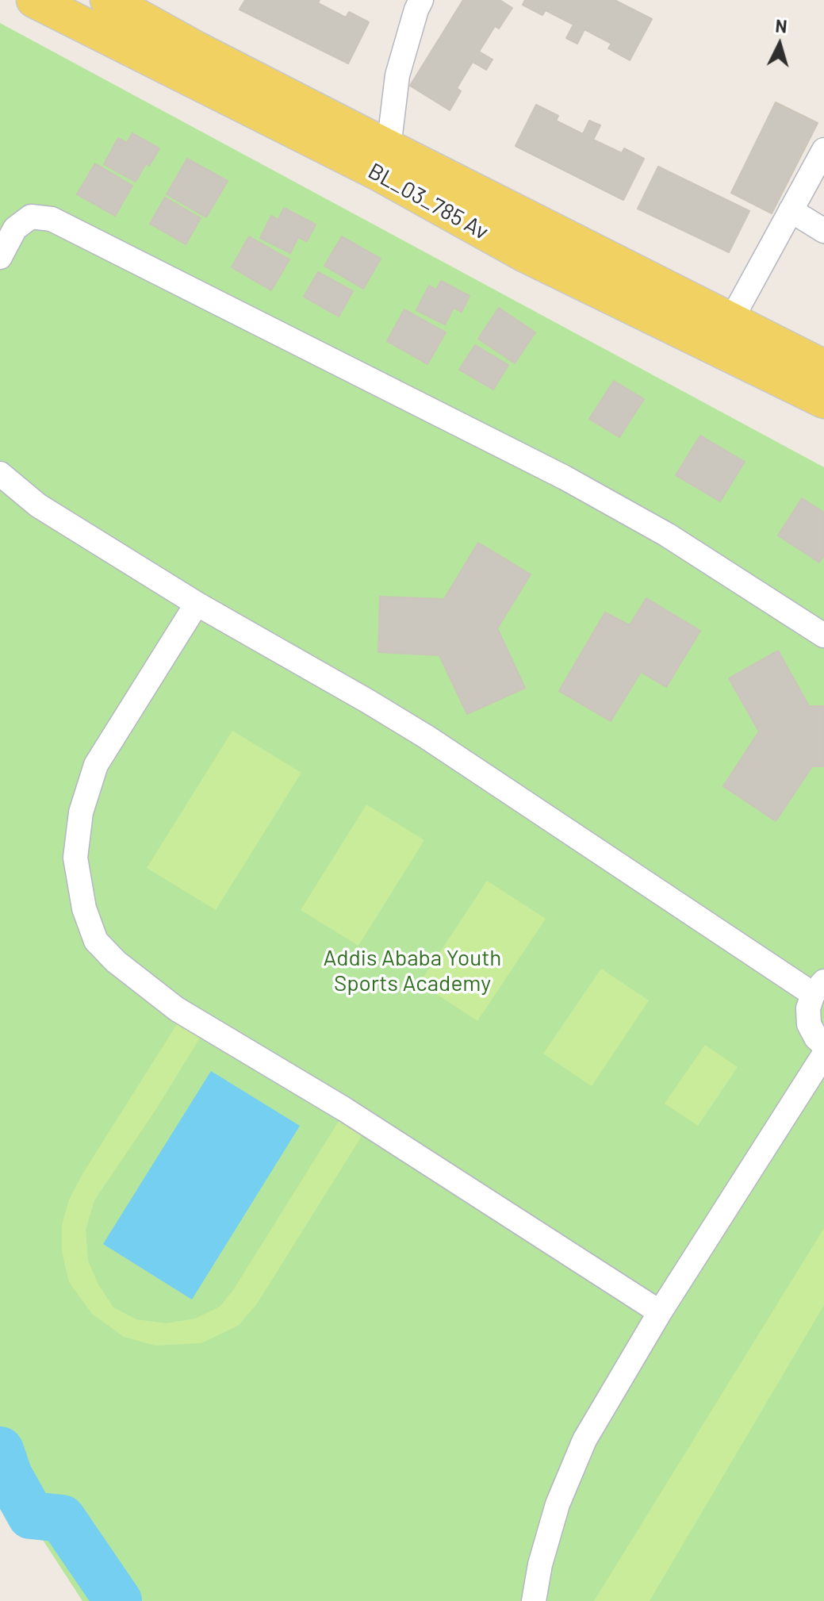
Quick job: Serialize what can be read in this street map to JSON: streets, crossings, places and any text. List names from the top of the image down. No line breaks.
{"streets":{"main road":["BL_03_785 Av"]},"parks":["Addis Ababa Youth Sports Academy"],"north":"top"}
